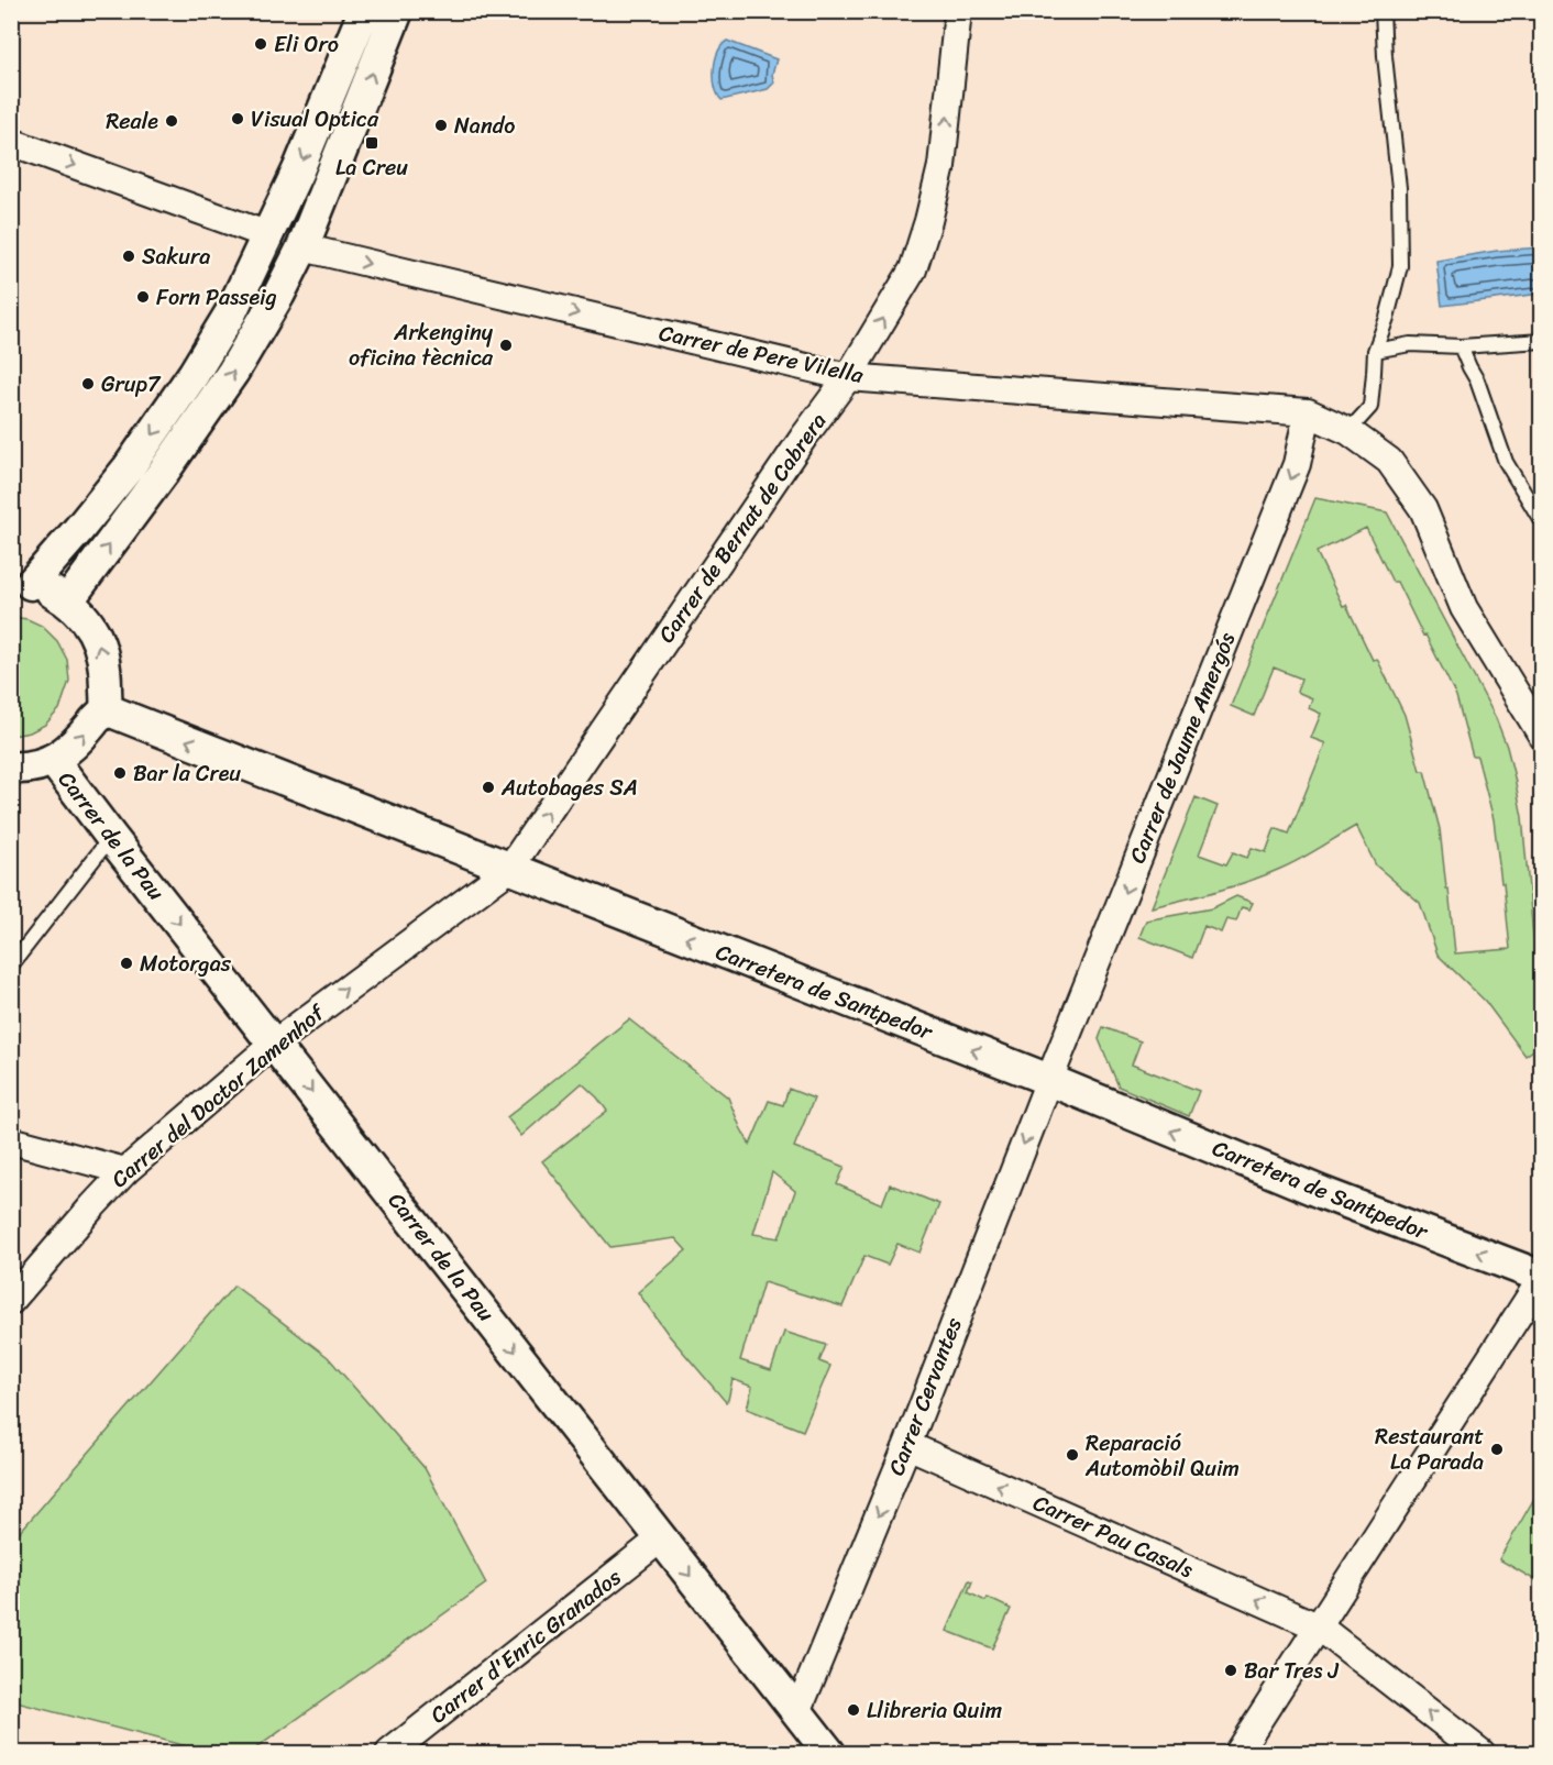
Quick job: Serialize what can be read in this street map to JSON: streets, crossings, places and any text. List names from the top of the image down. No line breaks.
{"streets":{"street":["Carrer de Pere Vilella","Carrer de Bernat de Cabrera","Carrer de Jaume Amergós","Carrer de la Pau","Carretera de Santpedor","Carrer del Doctor Zamenhof","Carrer Cervantes","Carrer Pau Casals","Carrer d'Enric Granados"]},"crossings":[["Carrer de Pere Vilella","Carrer de Bernat de Cabrera"],["Carrer de Pere Vilella","Carrer de Jaume Amergós"],["Carrer de Bernat de Cabrera","Carretera de Santpedor"],["Carrer de Bernat de Cabrera","Carrer del Doctor Zamenhof"],["Carrer de Jaume Amergós","Carretera de Santpedor"],["Carrer de Jaume Amergós","Carrer Cervantes"],["Carrer de la Pau","Carrer del Doctor Zamenhof"],["Carrer de la Pau","Carrer Cervantes"],["Carrer de la Pau","Carrer d'Enric Granados"],["Carretera de Santpedor","Carrer del Doctor Zamenhof"],["Carretera de Santpedor","Carrer Cervantes"],["Carrer Cervantes","Carrer Pau Casals"]],"one_way":["Carrer de Pere Vilella","Carrer de Bernat de Cabrera","Carrer de Jaume Amergós","Carrer de la Pau","Carretera de Santpedor","Carrer del Doctor Zamenhof","Carrer Cervantes","Carrer Pau Casals"],"places":{"other":["Eli Oro","Visual Optica","Reale","Nando","Sakura","Forn Passeig","Arkenginy oficina tècnica","Grup7","Bar la Creu","Autobages SA","Motorgas","Restaurant La Parada","Reparació Automòbil Quim","Bar Tres J","Llibreria Quim"],"transit":["La Creu"]}}
